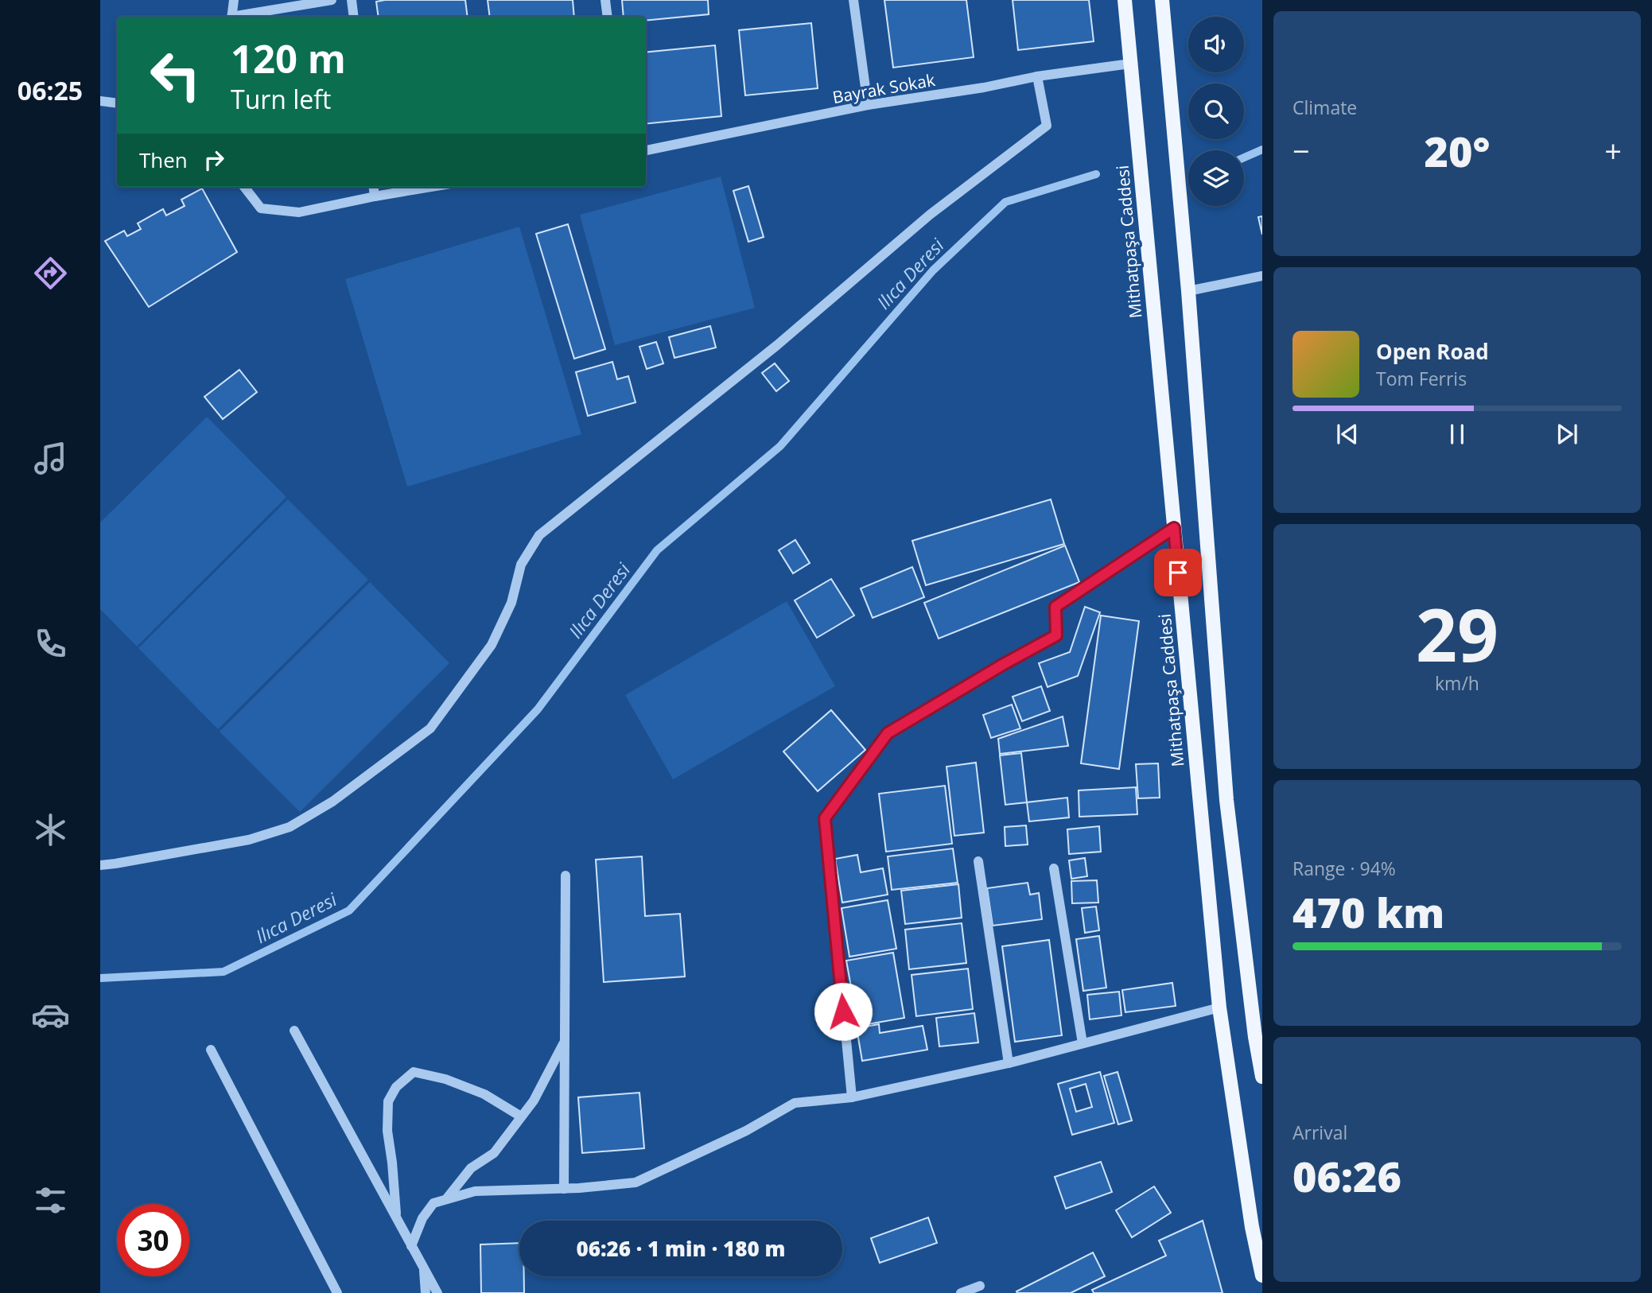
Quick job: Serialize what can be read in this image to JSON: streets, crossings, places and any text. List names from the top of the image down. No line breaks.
{"streets":{"main road":["Mithatpaşa Caddesi"],"street":["Bayrak Sokak"]},"crossings":[["Bayrak Sokak","Mithatpaşa Caddesi"]],"water":["Ilıca Deresi"],"page":{"tabs":"06:25","tile":["Climate",["29","km/h"],["Range · 94%","470 km"],["Arrival","06:26"]],"turn":["120 m","Turn left"],"heat":["−","20°","+"],"then":"Then","song":["Open Road","Tom Ferris"],"limit":"30","trip":"06:26 · 1 min · 180 m"}}
